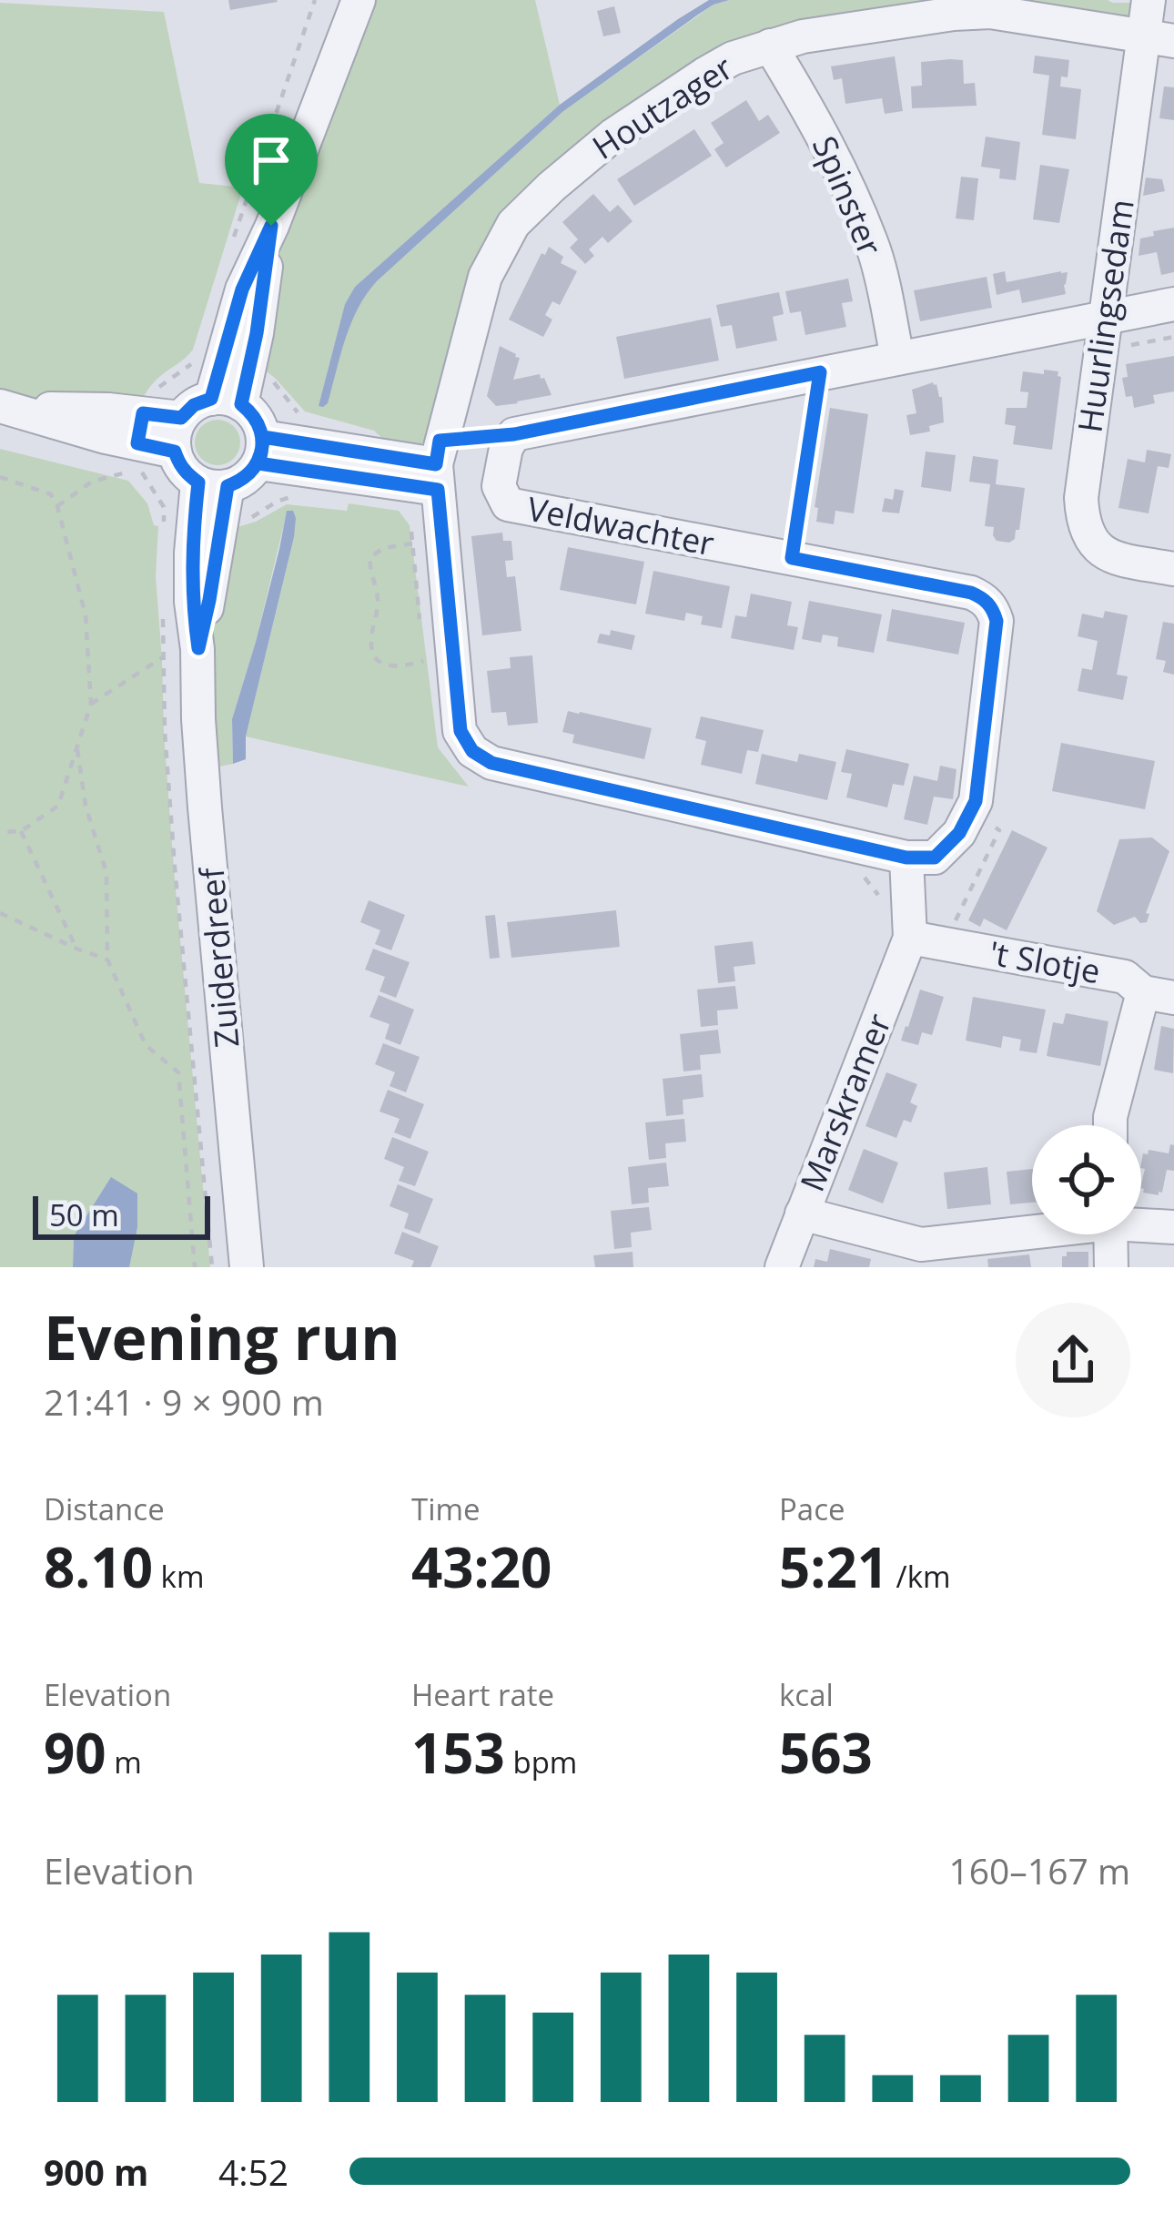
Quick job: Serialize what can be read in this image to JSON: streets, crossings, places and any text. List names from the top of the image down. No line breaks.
{"streets":{"street":["Houtzager","Spinster","Huurlingsedam","Veldwachter","Zuiderdreef","'t Slotje","Marskramer"]},"crossings":[["Houtzager","Spinster"],["Houtzager","Huurlingsedam"],["Houtzager","Veldwachter"],["Spinster","Veldwachter"],["Huurlingsedam","Veldwachter"],["'t Slotje","Marskramer"]],"scale_bar":"50 m","page":{"scale":"50 m","heading":["Evening run","21:41 · 9 × 900 m"],"stats":[["Distance","8.10 km"],["Time","43:20"],["Pace","5:21 /km"],["Elevation","90 m"],["Heart rate","153 bpm"],["kcal","563"]],"chart":["Elevation","160–167 m"],"list":[{"name":"900 m","note":"4:52"}]}}
